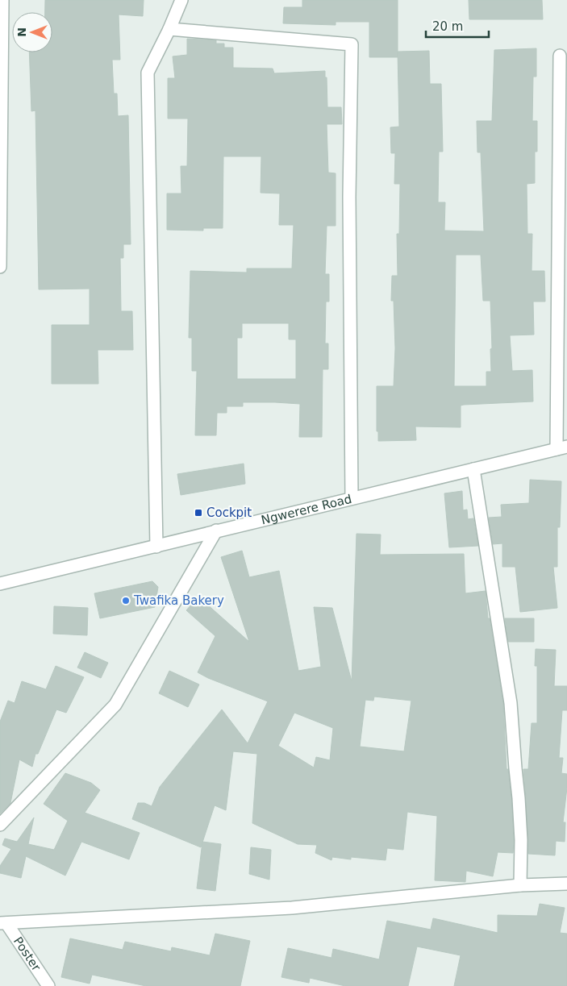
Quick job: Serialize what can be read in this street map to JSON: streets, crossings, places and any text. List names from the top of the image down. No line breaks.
{"streets":{"street":["Ngwerere Road","Poster"]},"places":{"transit":["Cockpit"],"other":["Twafika Bakery"]},"scale_bar":"20 m","north":"left"}
